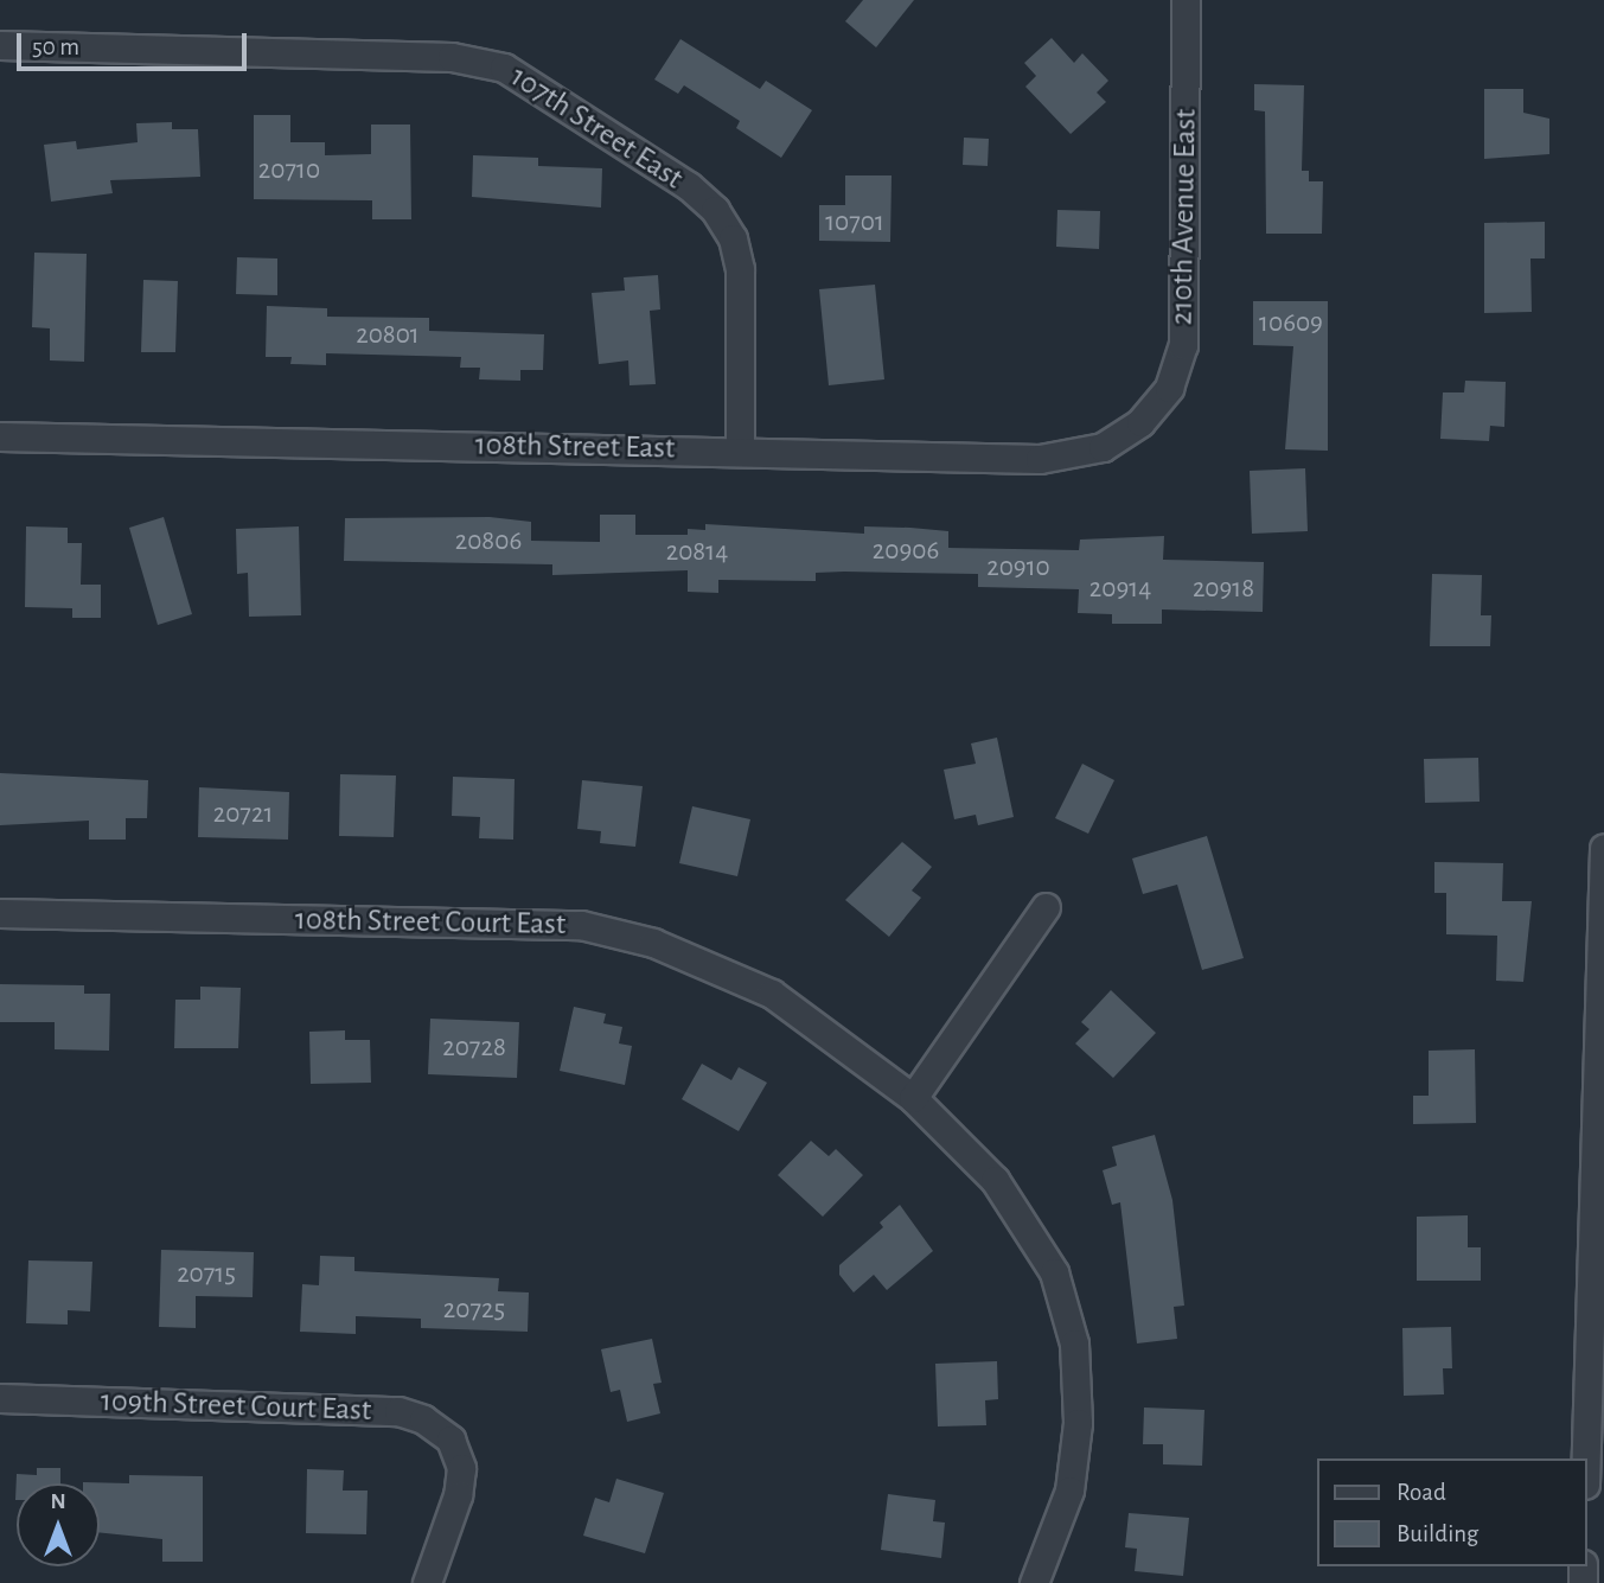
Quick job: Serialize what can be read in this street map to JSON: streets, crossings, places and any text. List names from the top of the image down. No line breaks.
{"streets":{"street":["107th Street East","210th Avenue East","108th Street East","108th Street Court East","109th Street Court East"]},"crossings":[["107th Street East","108th Street East"],["210th Avenue East","108th Street East"]],"house_numbers":["20710","10701","10609","20801","20806","20906","20814","20910","20914","20918","20721","20728","20715","20725"],"legend":["Road","Building"],"scale_bar":"50 m","north":"top"}
